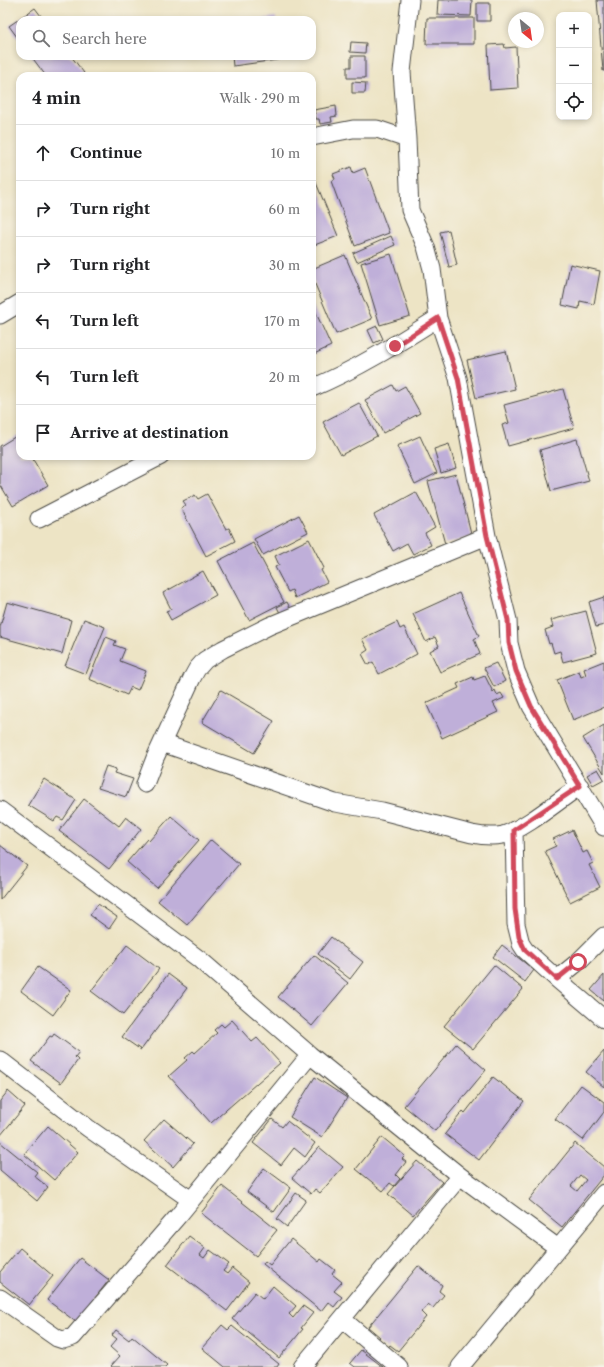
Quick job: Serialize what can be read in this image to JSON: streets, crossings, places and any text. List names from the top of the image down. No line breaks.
{"north":"bottom right","page":{"map_buttons":["+","−"],"search":"Search here","heading":["4 min","Walk · 290 m"],"list":[["Continue","10 m"],["Turn right","60 m"],["Turn right","30 m"],["Turn left","170 m"],["Turn left","20 m"],"Arrive at destination"]}}
